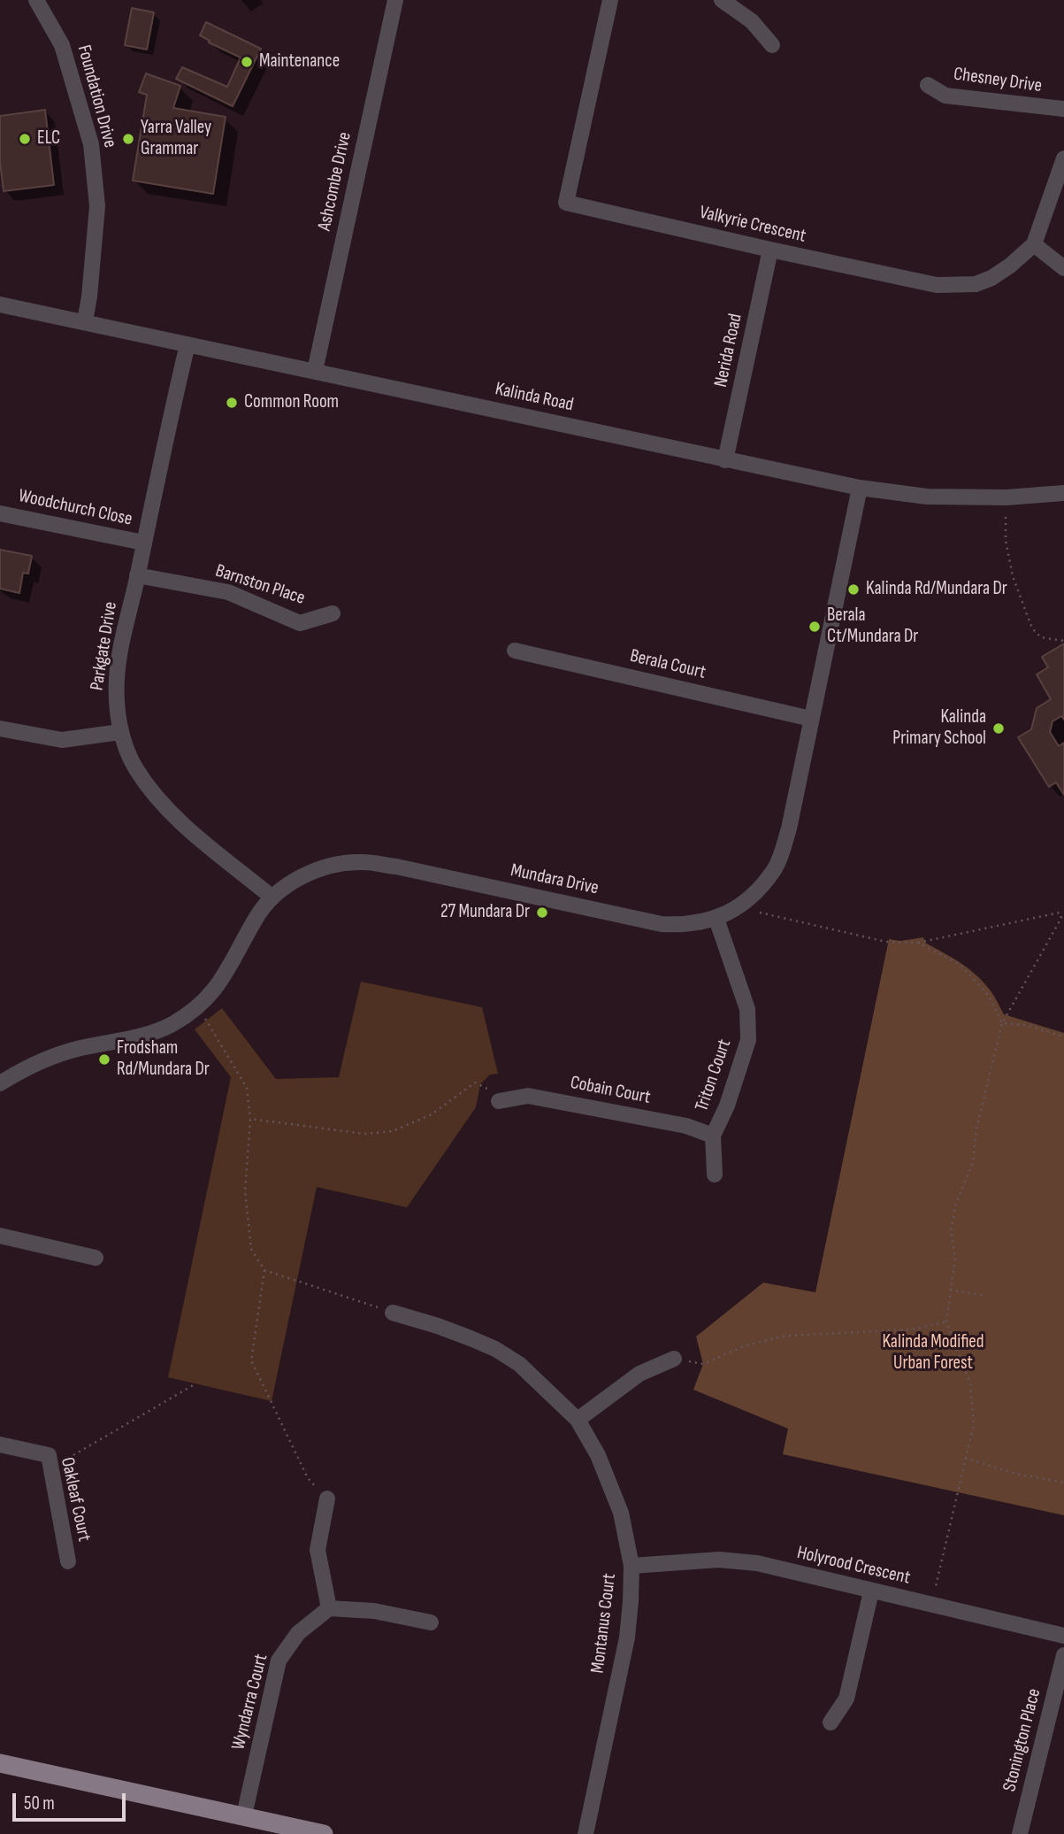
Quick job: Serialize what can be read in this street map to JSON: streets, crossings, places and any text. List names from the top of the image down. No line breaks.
{"streets":{"street":["Chesney Drive","Foundation Drive","Ashcombe Drive","Valkyrie Crescent","Nerida Road","Kalinda Road","Woodchurch Close","Barnston Place","Parkgate Drive","Berala Court","Mundara Drive","Triton Court","Cobain Court","Oakleaf Court","Holyrood Crescent","Montanus Court","Wyndarra Court","Stonington Place"]},"crossings":[["Foundation Drive","Kalinda Road"],["Ashcombe Drive","Kalinda Road"],["Valkyrie Crescent","Nerida Road"],["Nerida Road","Kalinda Road"],["Kalinda Road","Parkgate Drive"],["Kalinda Road","Mundara Drive"],["Woodchurch Close","Parkgate Drive"],["Barnston Place","Parkgate Drive"],["Parkgate Drive","Mundara Drive"],["Berala Court","Mundara Drive"],["Mundara Drive","Triton Court"],["Triton Court","Cobain Court"],["Holyrood Crescent","Montanus Court"]],"parks":["Kalinda Modified Urban Forest"],"places":["Maintenance","ELC","Yarra Valley Grammar","Common Room","Kalinda Rd/Mundara Dr","Berala Ct/Mundara Dr","Kalinda Primary School","27 Mundara Dr","Frodsham Rd/Mundara Dr"],"scale_bar":"50 m"}
